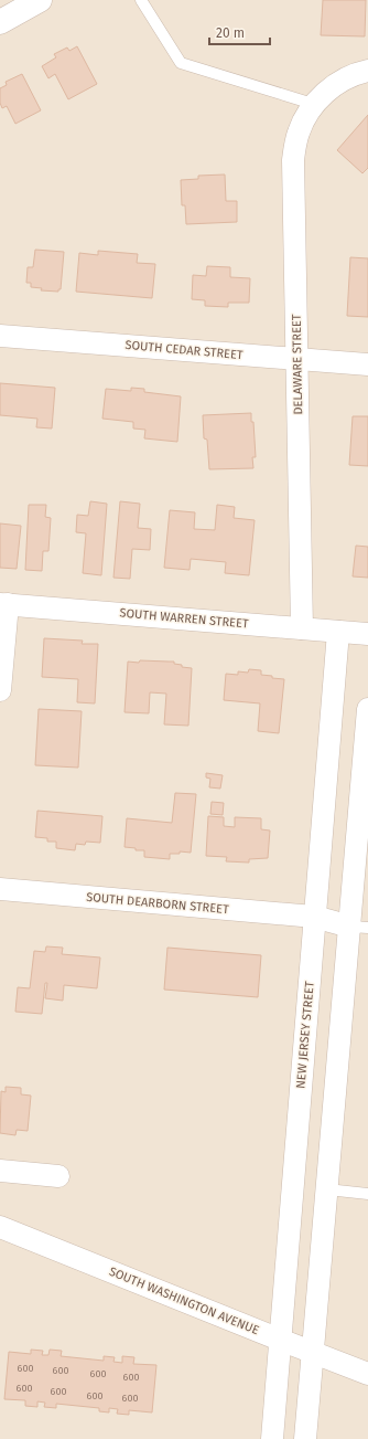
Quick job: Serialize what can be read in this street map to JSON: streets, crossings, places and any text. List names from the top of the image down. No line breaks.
{"streets":{"street":["SOUTH CEDAR STREET","DELAWARE STREET","SOUTH WARREN STREET","SOUTH DEARBORN STREET","NEW JERSEY STREET","SOUTH WASHINGTON AVENUE"]},"crossings":[["SOUTH CEDAR STREET","DELAWARE STREET"],["DELAWARE STREET","SOUTH WARREN STREET"],["SOUTH WARREN STREET","NEW JERSEY STREET"],["SOUTH DEARBORN STREET","NEW JERSEY STREET"],["NEW JERSEY STREET","SOUTH WASHINGTON AVENUE"]],"house_numbers":["600","600","600","600","600","600","600","600"],"scale_bar":"20 m"}
